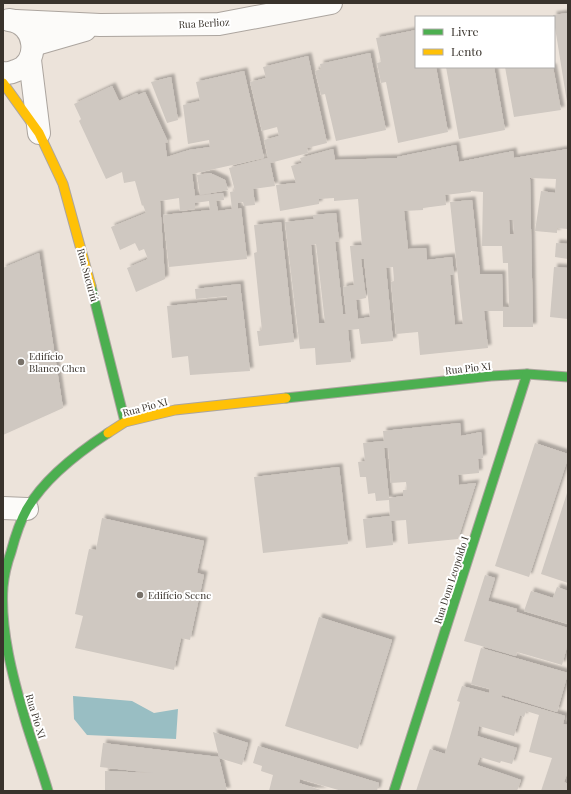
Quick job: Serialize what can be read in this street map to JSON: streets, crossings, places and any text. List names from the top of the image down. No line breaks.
{"streets":{"street":["Rua Berlioz","Rua Sucuriú","Rua Pio XI","Rua Dom Leopoldo I"]},"crossings":[["Rua Berlioz","Rua Sucuriú"],["Rua Sucuriú","Rua Pio XI"],["Rua Pio XI","Rua Dom Leopoldo I"]],"places":["Edifício Blanco Chen","Edifício Scene"],"legend":["Livre","Lento"]}
